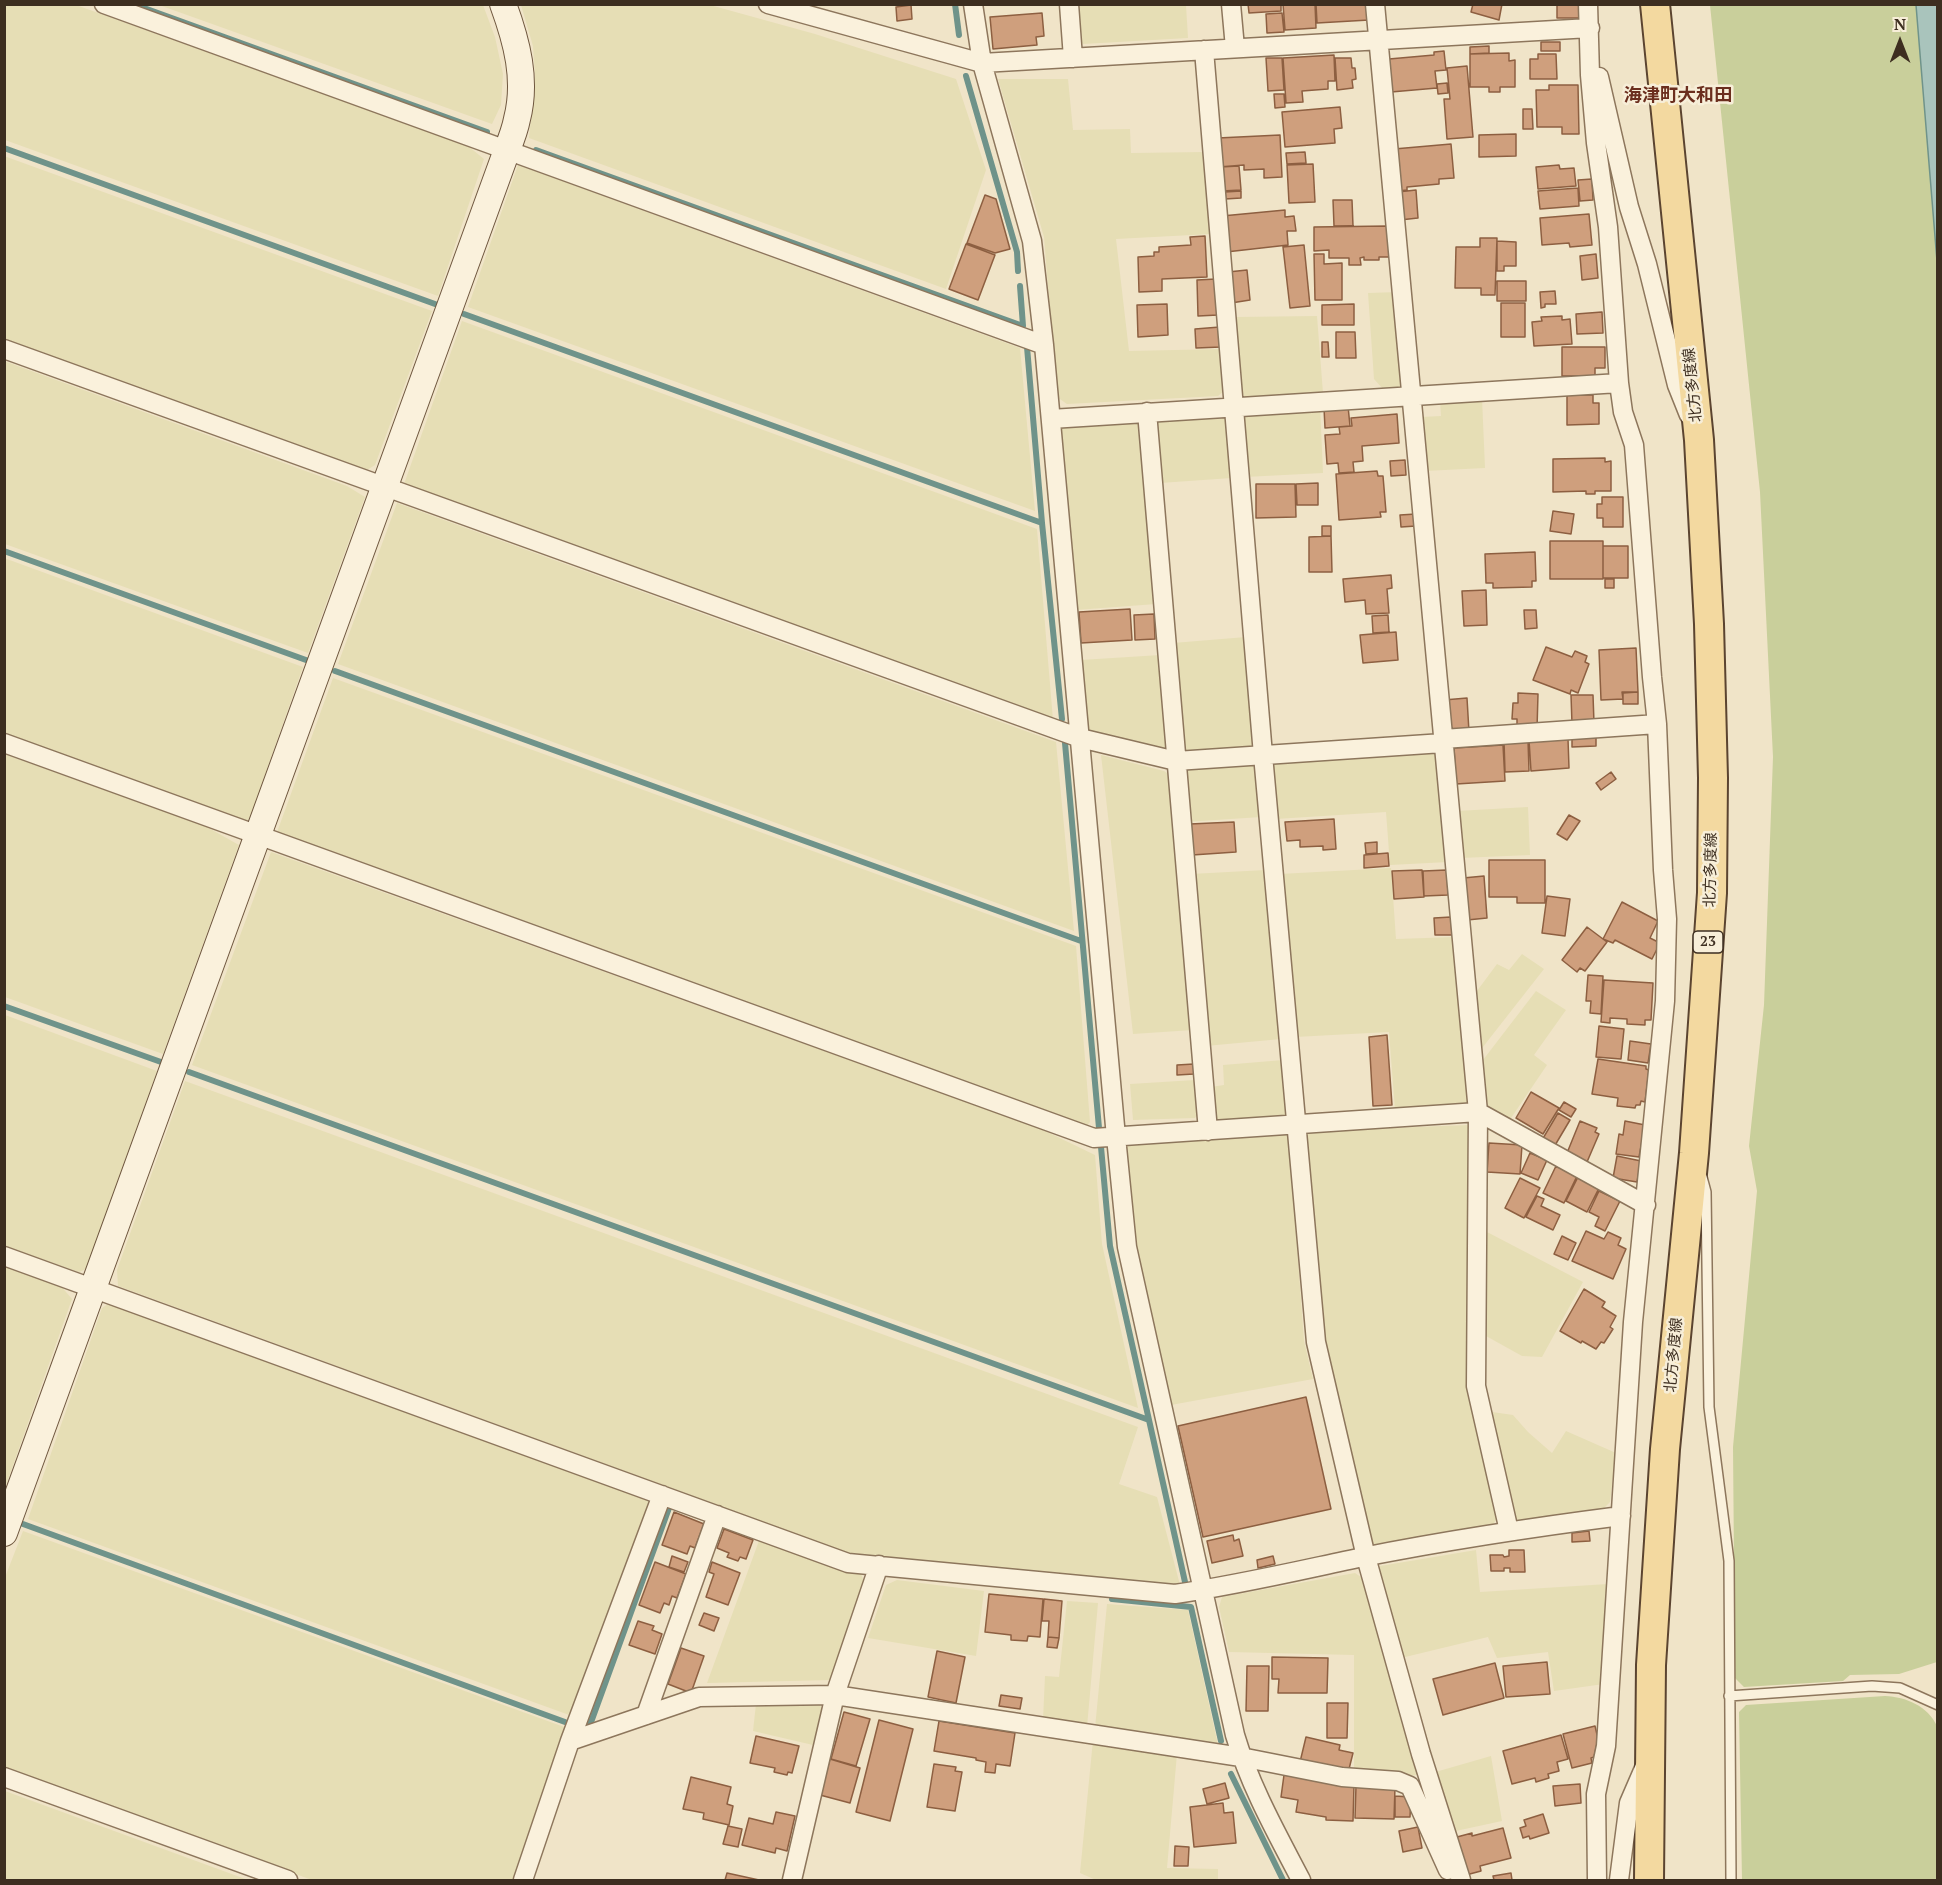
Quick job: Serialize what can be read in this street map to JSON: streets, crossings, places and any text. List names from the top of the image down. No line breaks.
{"streets":{"main road":["北方多度線","23"]},"districts":["海津町大和田"],"north":"top"}
